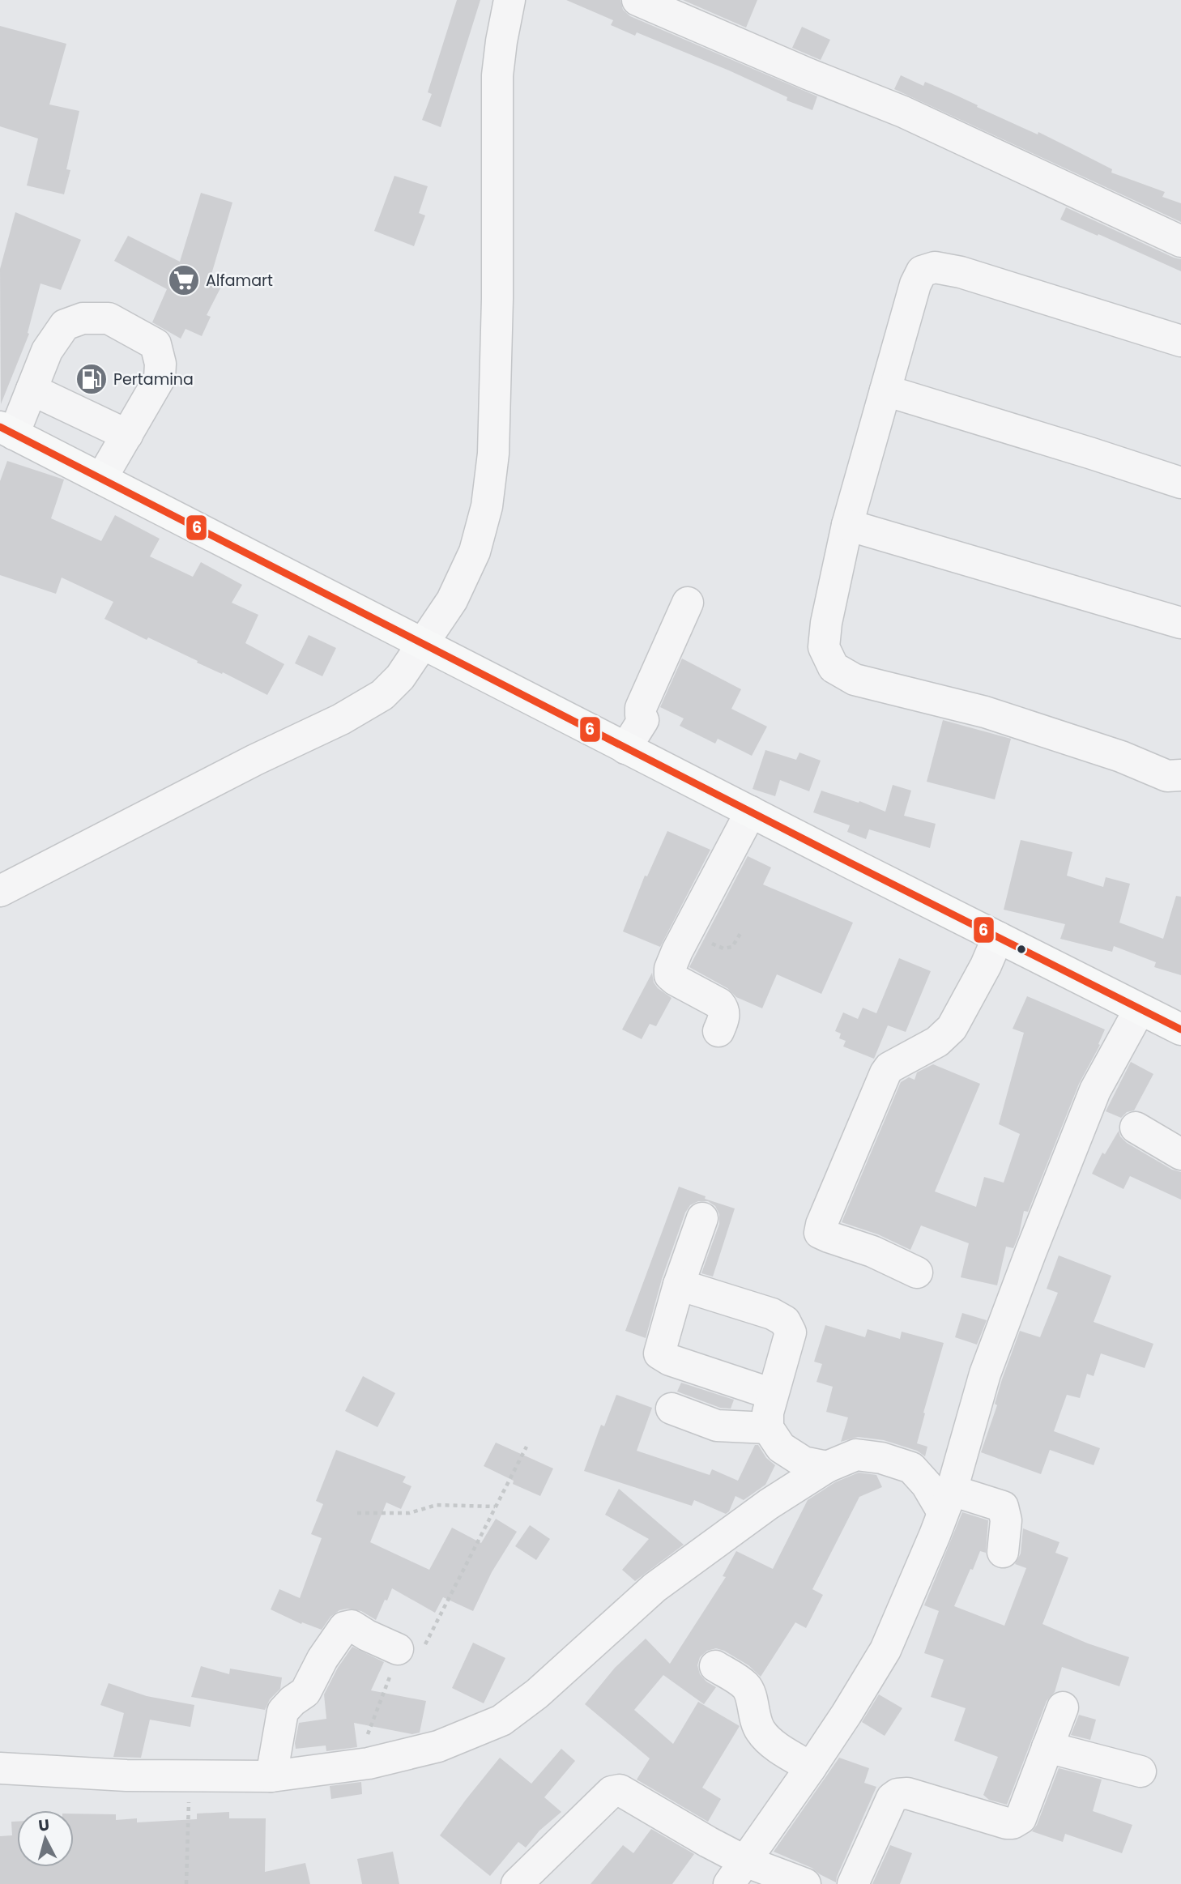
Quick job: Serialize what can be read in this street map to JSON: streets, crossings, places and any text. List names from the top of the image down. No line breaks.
{"places":{"supermarket":["Alfamart"],"fuel station":["Pertamina"]},"lines":["transit line 6"],"north":"top"}
